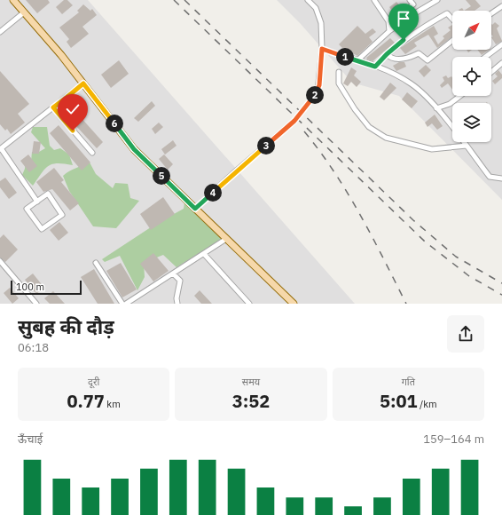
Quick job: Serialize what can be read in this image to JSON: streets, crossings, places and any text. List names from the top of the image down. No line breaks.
{"scale_bar":"100 m","north":"top right","page":{"pins":["1","2","6","3","5","4"],"scale":"100 m","heading":["सुबह की दौड़","06:18"],"stats":[["दूरी","0.77 km"],["समय","3:52"],["गति","5:01 /km"]],"chart":["ऊँचाई","159–164 m"]}}
